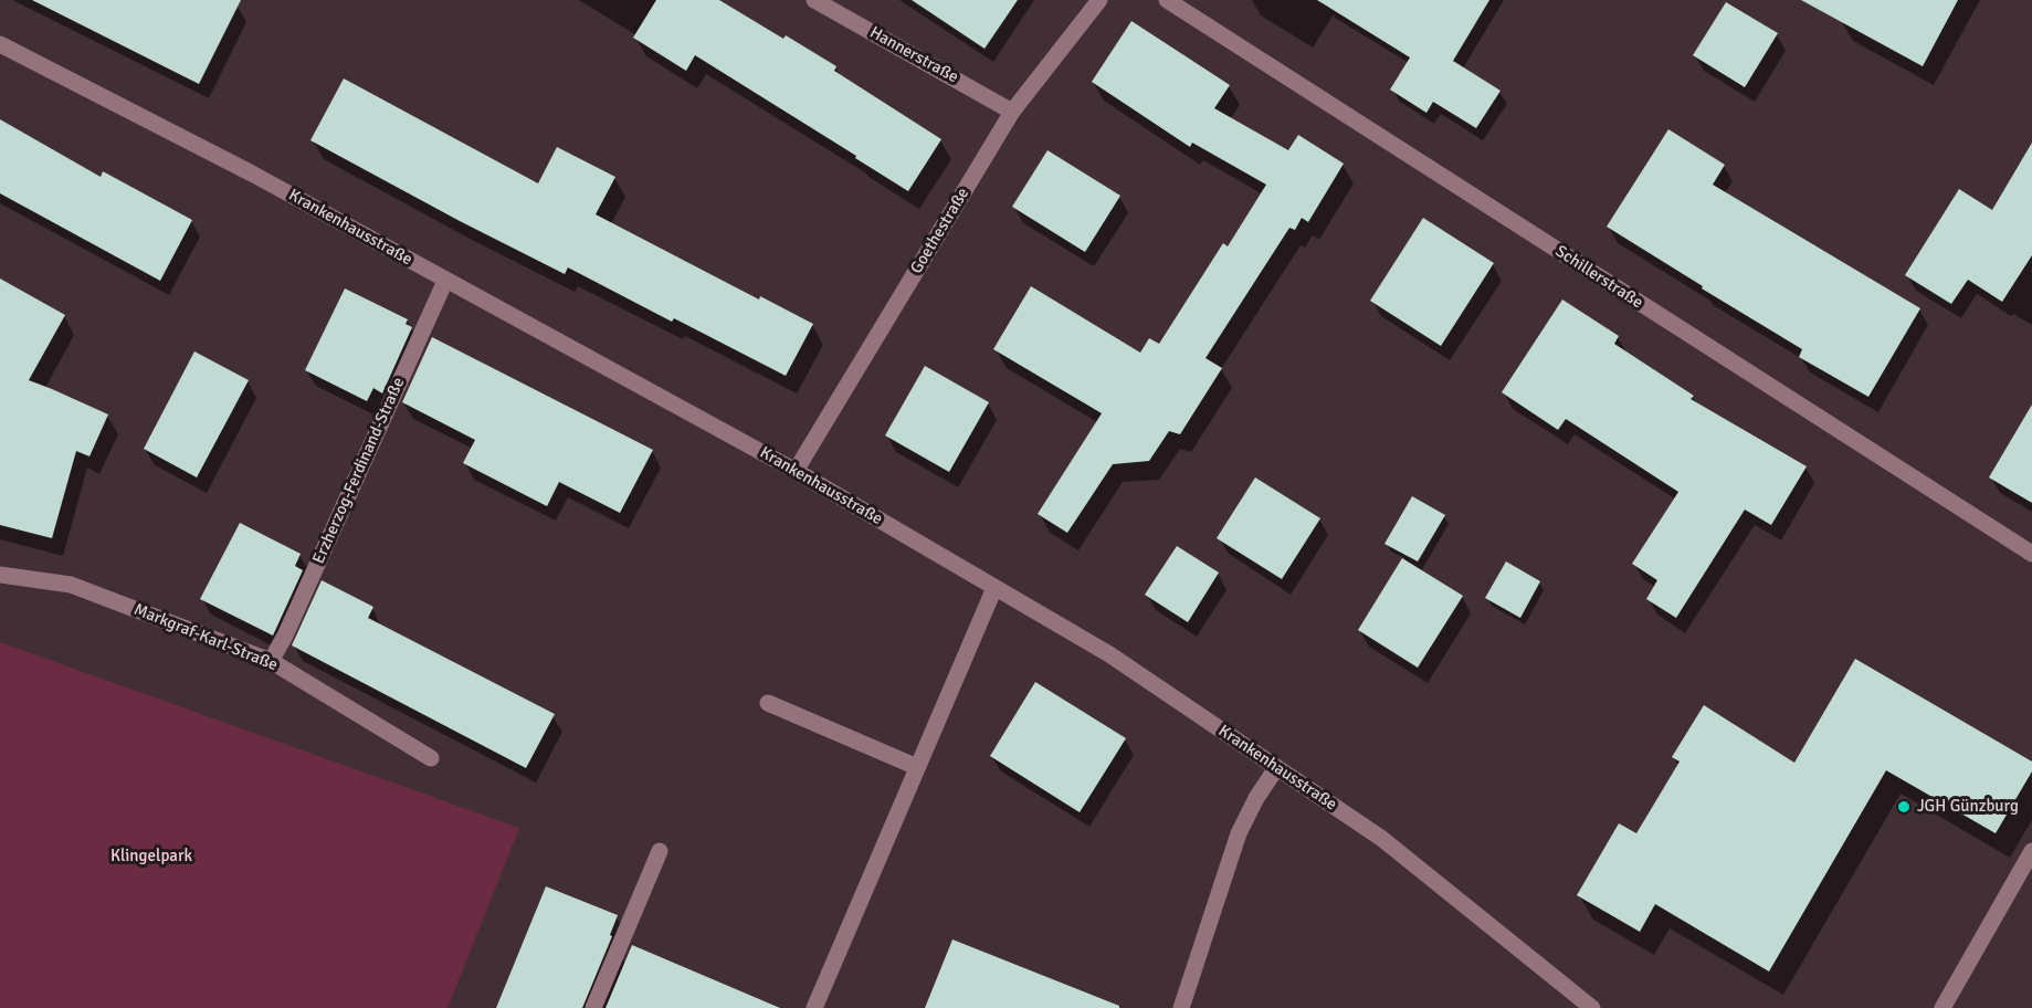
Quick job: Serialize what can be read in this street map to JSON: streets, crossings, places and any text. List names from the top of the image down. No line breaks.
{"streets":{"street":["Hannerstraße","Krankenhausstraße","Goethestraße","Schillerstraße","Erzherzog-Ferdinand-Straße","Markgraf-Karl-Straße"]},"crossings":[["Hannerstraße","Goethestraße"],["Krankenhausstraße","Goethestraße"],["Krankenhausstraße","Erzherzog-Ferdinand-Straße"],["Erzherzog-Ferdinand-Straße","Markgraf-Karl-Straße"]],"parks":["Klingelpark"],"places":["JGH Günzburg"]}
